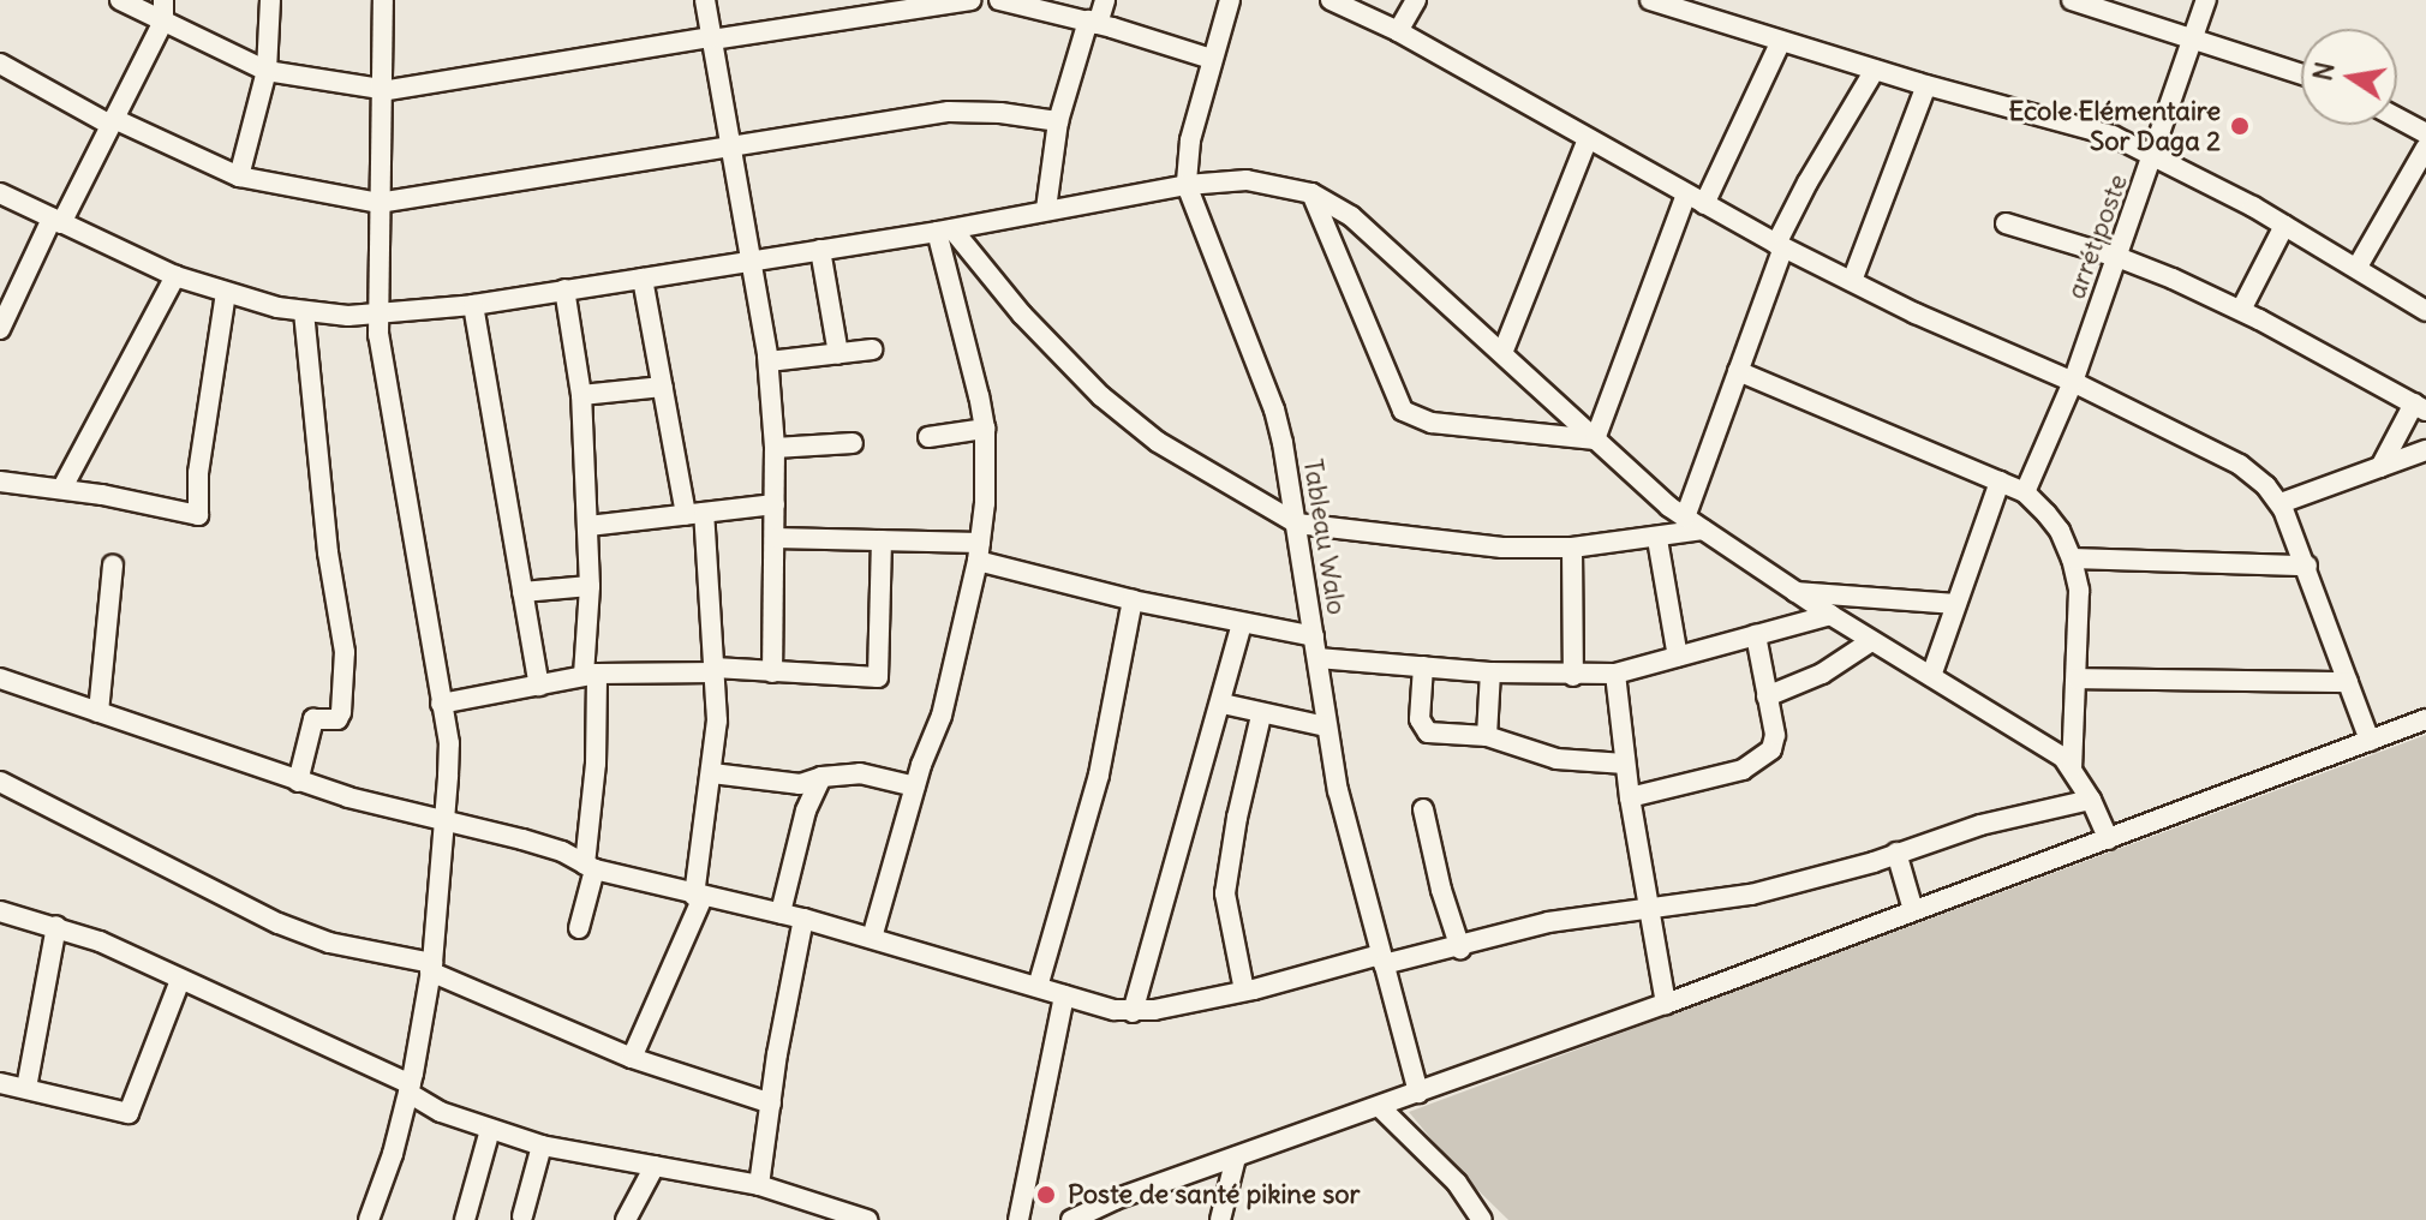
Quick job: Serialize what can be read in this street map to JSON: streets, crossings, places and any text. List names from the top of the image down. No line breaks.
{"streets":{"street":["arrét poste","Tableau Walo"]},"places":["Ecole Elémentaire Sor Daga 2","Poste de santé pikine sor"],"north":"left"}
